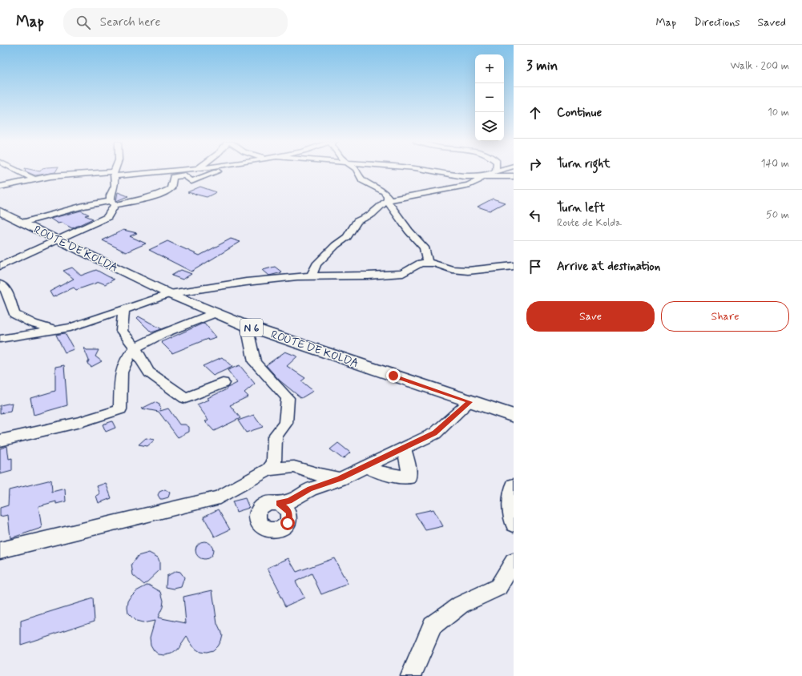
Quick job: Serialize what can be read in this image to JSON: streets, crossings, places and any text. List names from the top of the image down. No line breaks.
{"streets":{"main road":["ROUTE DE KOLDA","N 6"]},"page":{"header":"Map","search":"Search here","nav":["Map","Directions","Saved"],"heading":["3 min","Walk · 200 m"],"map_buttons":["+","−"],"list":[["Continue","10 m"],["Turn right","140 m"],["Turn left","Route de Kolda","50 m"],"Arrive at destination"],"buttons":["Save","Share"]}}
